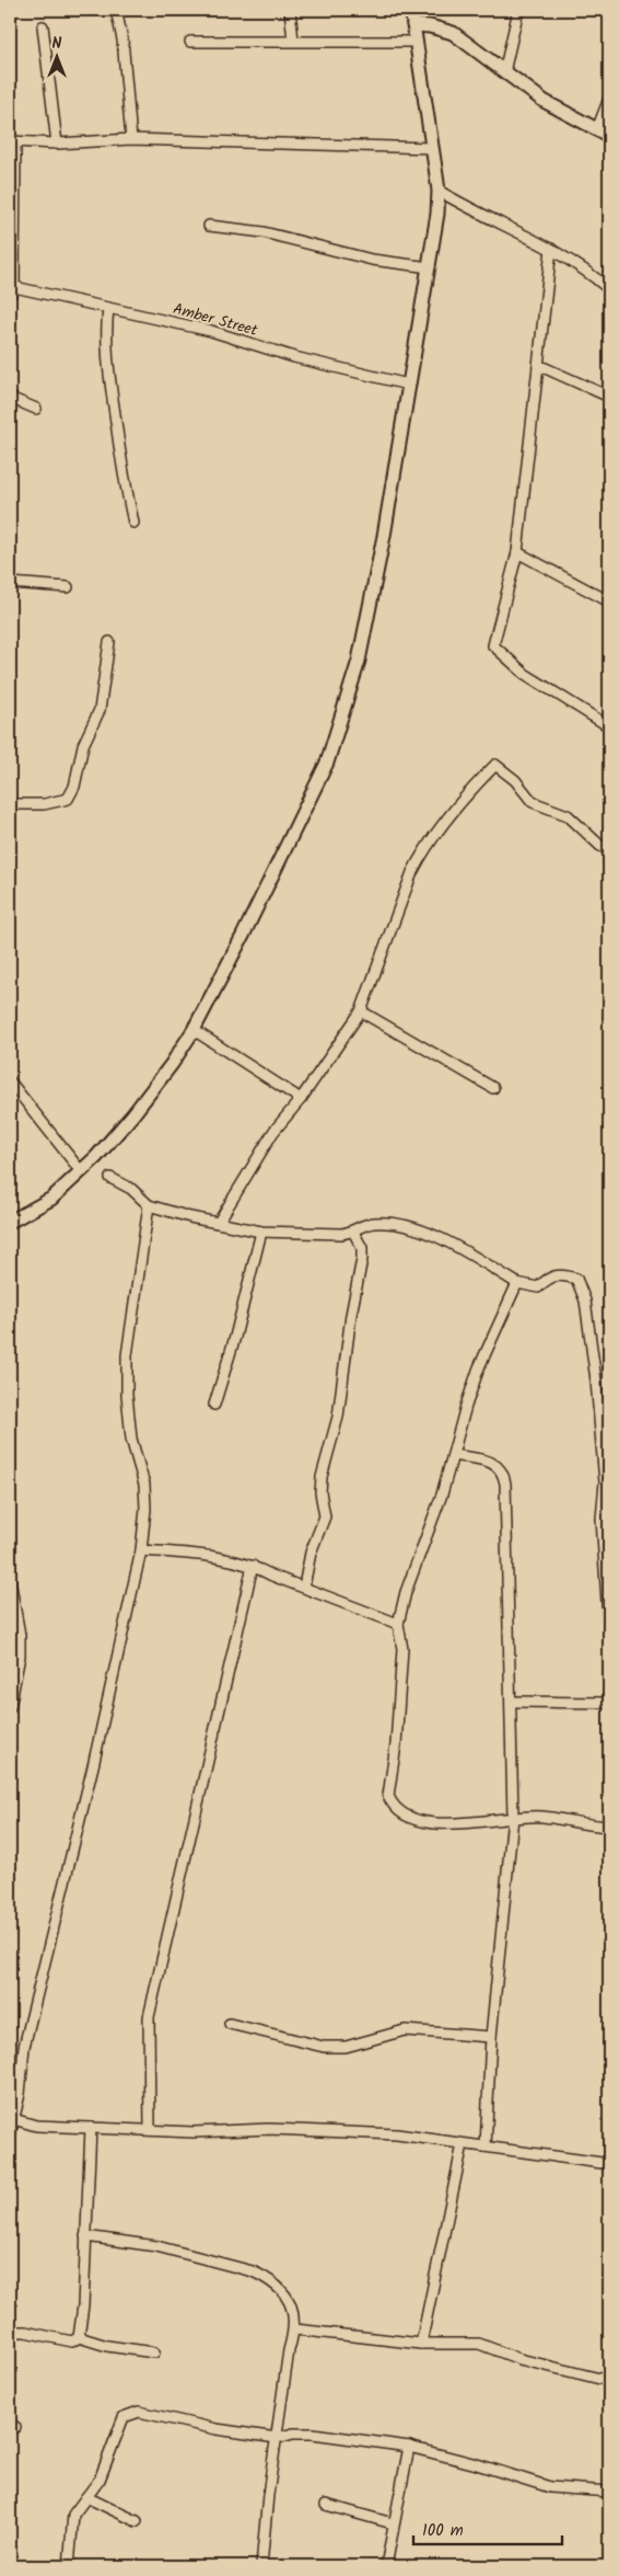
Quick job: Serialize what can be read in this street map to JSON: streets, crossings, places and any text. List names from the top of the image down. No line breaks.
{"streets":{"street":["Amber Street"]},"scale_bar":"100 m","north":"top"}
